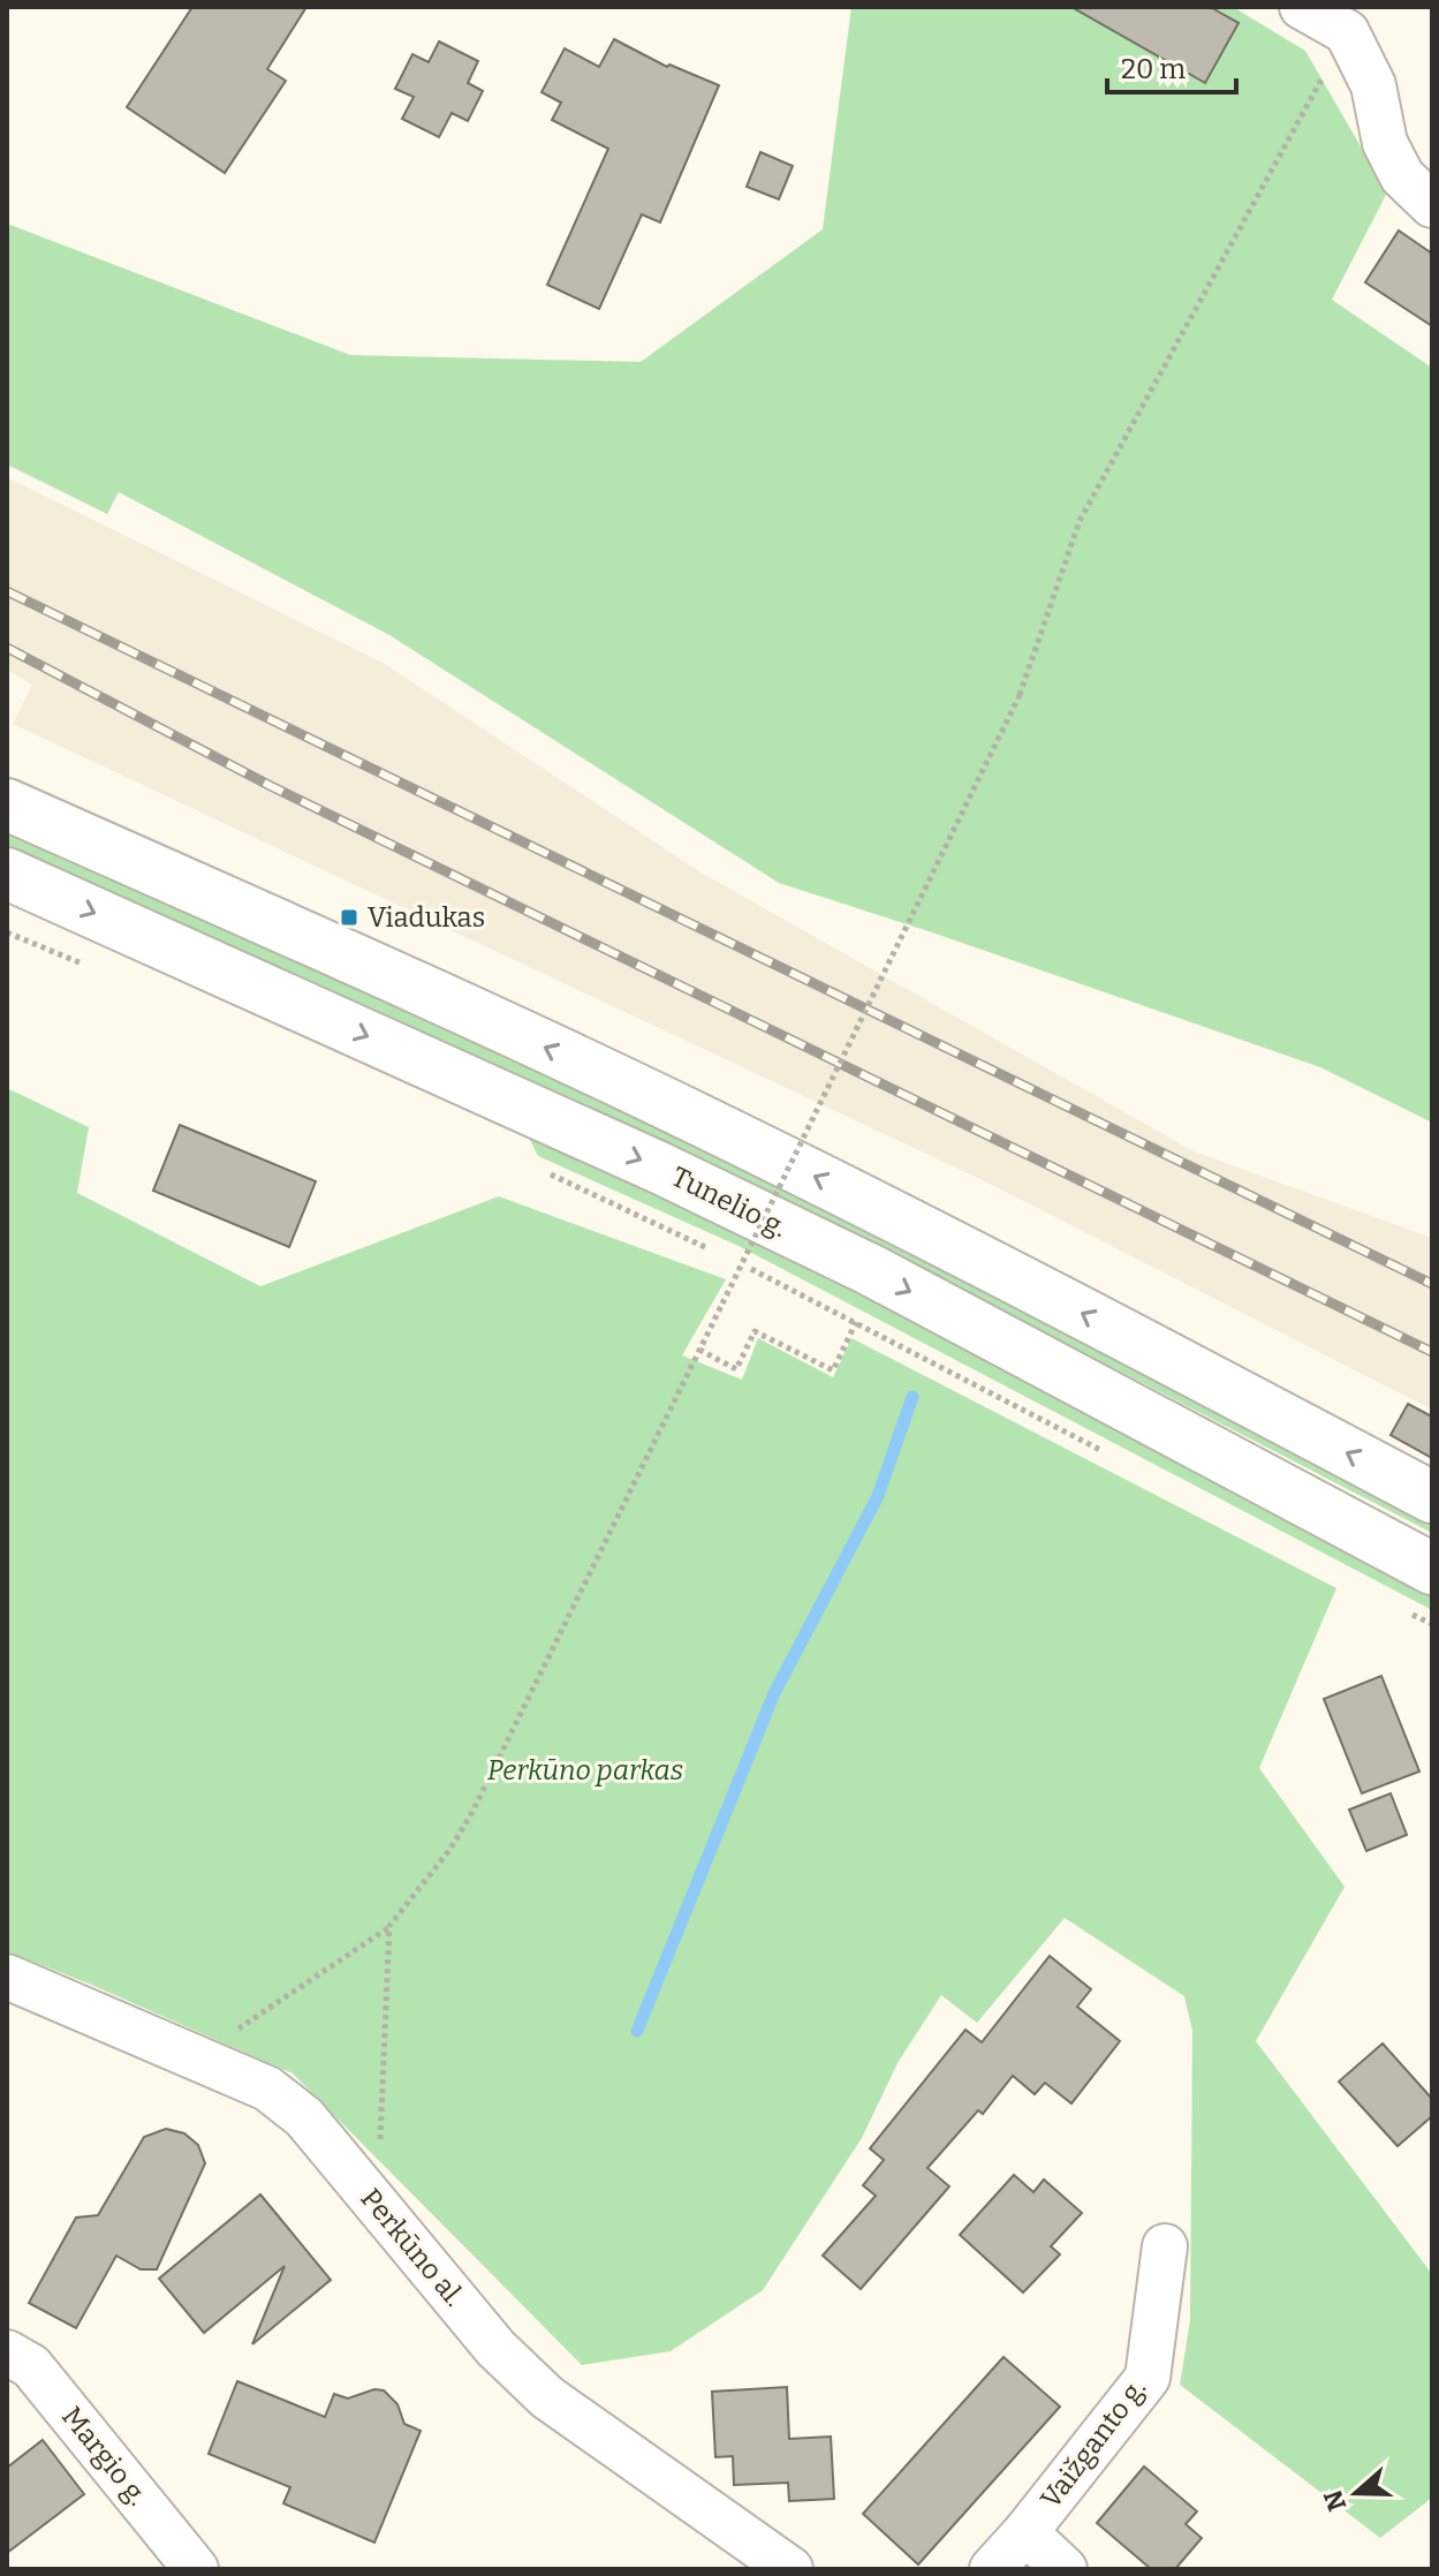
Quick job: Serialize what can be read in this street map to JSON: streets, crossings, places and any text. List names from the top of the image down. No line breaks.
{"streets":{"main road":["Tunelio g."],"street":["Perkūno al.","Vaižganto g.","Margio g."]},"parks":["Perkūno parkas"],"places":{"transit":["Viadukas"]},"scale_bar":"20 m","north":"left"}
